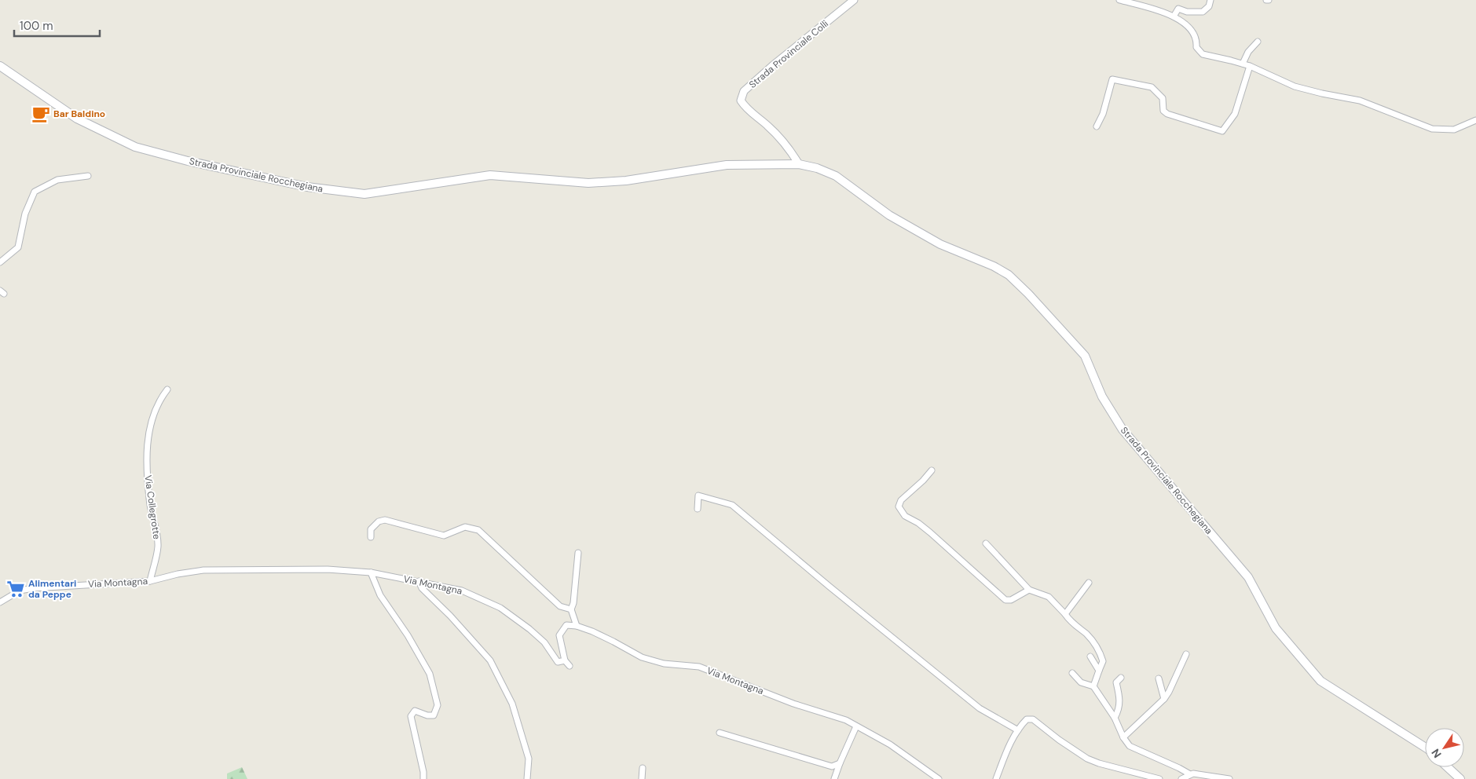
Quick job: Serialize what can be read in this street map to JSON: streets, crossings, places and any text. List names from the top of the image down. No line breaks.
{"streets":{"main road":["Strada Provinciale Rocchegiana"],"street":["Strada Provinciale Colli","Via Collegrotte","Via Montagna"]},"crossings":[["Strada Provinciale Colli","Strada Provinciale Rocchegiana"],["Via Collegrotte","Via Montagna"]],"places":{"cafe":["Bar Baldino"],"supermarket":["Alimentari da Peppe"]},"scale_bar":"100 m","north":"bottom left"}
